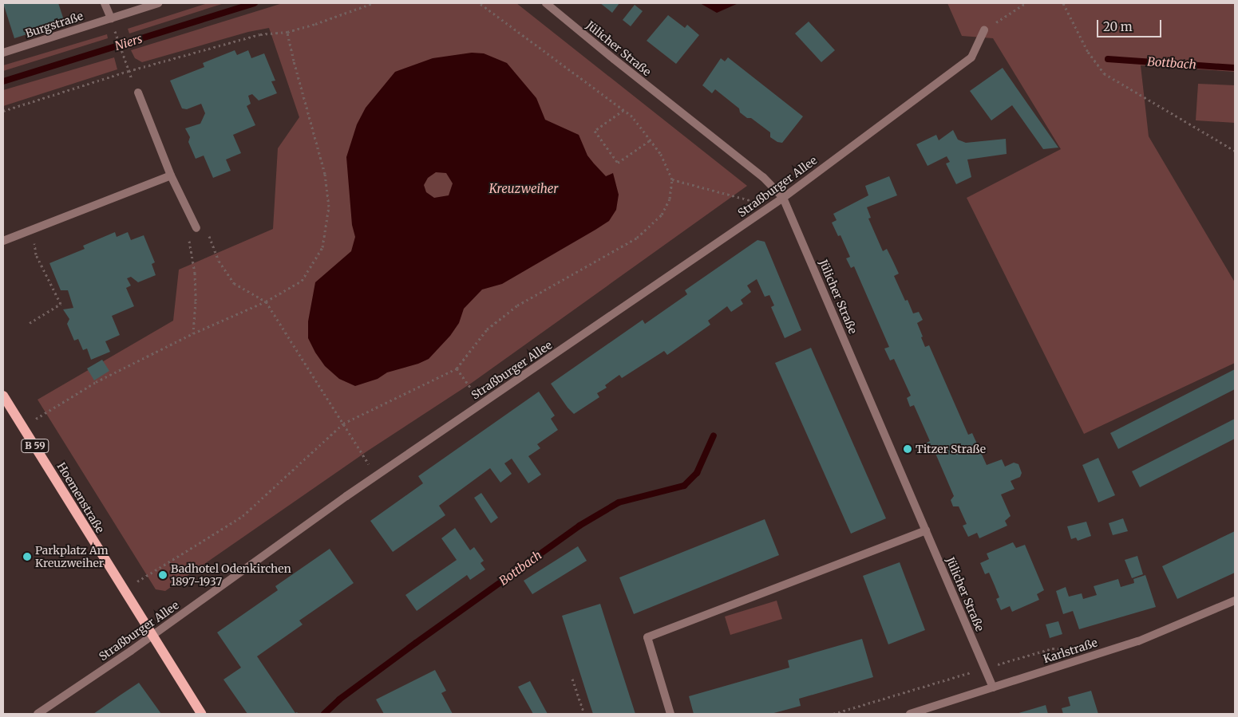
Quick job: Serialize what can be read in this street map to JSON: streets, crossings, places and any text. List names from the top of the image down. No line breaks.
{"streets":{"main road":["B 59","Hoemenstraße"],"street":["Burgstraße","Jülicher Straße","Straßburger Allee","Karlstraße"]},"crossings":[["Jülicher Straße","Straßburger Allee"],["Jülicher Straße","Karlstraße"],["Straßburger Allee","Hoemenstraße"]],"water":["Niers","Bottbach","Kreuzweiher"],"places":["Titzer Straße","Parkplatz Am Kreuzweiher","Badhotel Odenkirchen 1897-1937"],"scale_bar":"20 m"}
